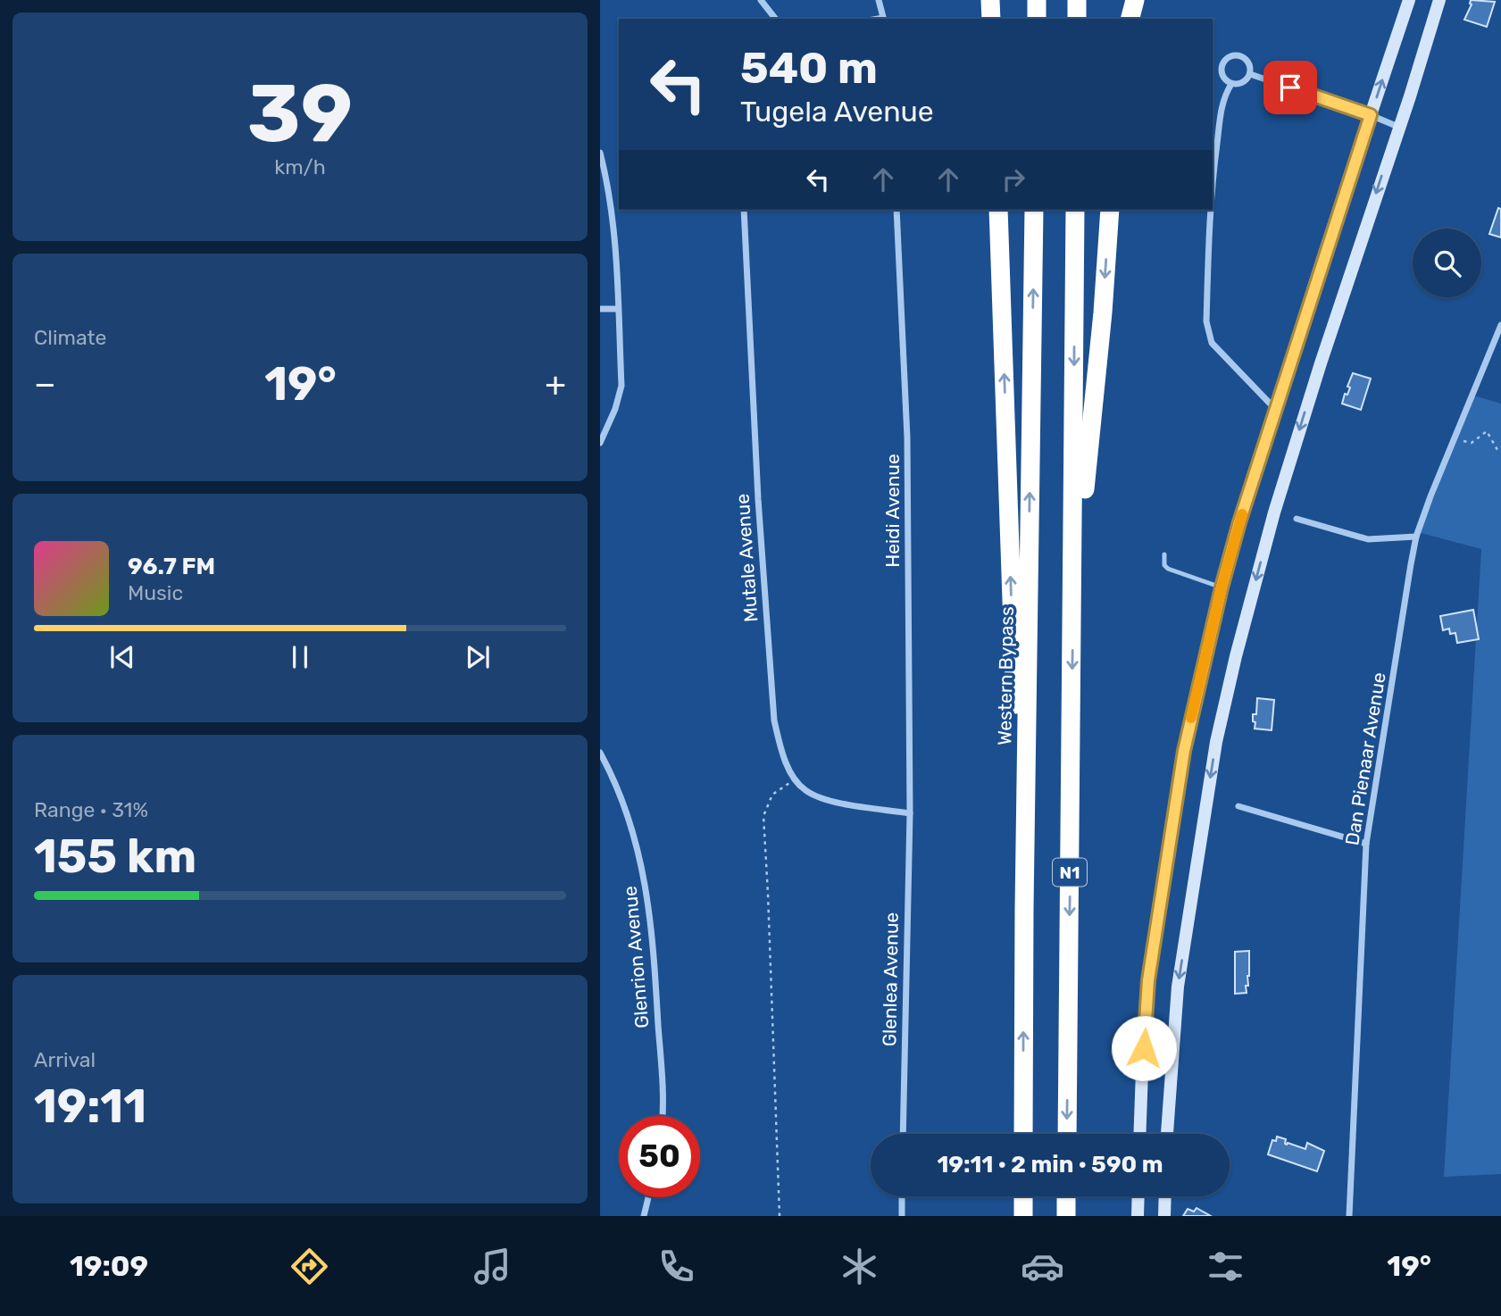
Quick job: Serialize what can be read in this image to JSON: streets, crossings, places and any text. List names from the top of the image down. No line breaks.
{"streets":{"highway":["Western Bypass","N1"],"street":["Heidi Avenue","Mutale Avenue","Dan Pienaar Avenue","Glenrion Avenue","Glenlea Avenue"]},"crossings":[["Heidi Avenue","Mutale Avenue"],["Heidi Avenue","Glenlea Avenue"],["Mutale Avenue","Glenlea Avenue"]],"page":{"tile":[["39","km/h"],"Climate",["Range · 31%","155 km"],["Arrival","19:11"]],"turn":["540 m","Tugela Avenue"],"heat":["−","19°","+"],"song":["96.7 FM","Music"],"limit":"50","trip":"19:11 · 2 min · 590 m","tabs":["19:09","19°"]}}
